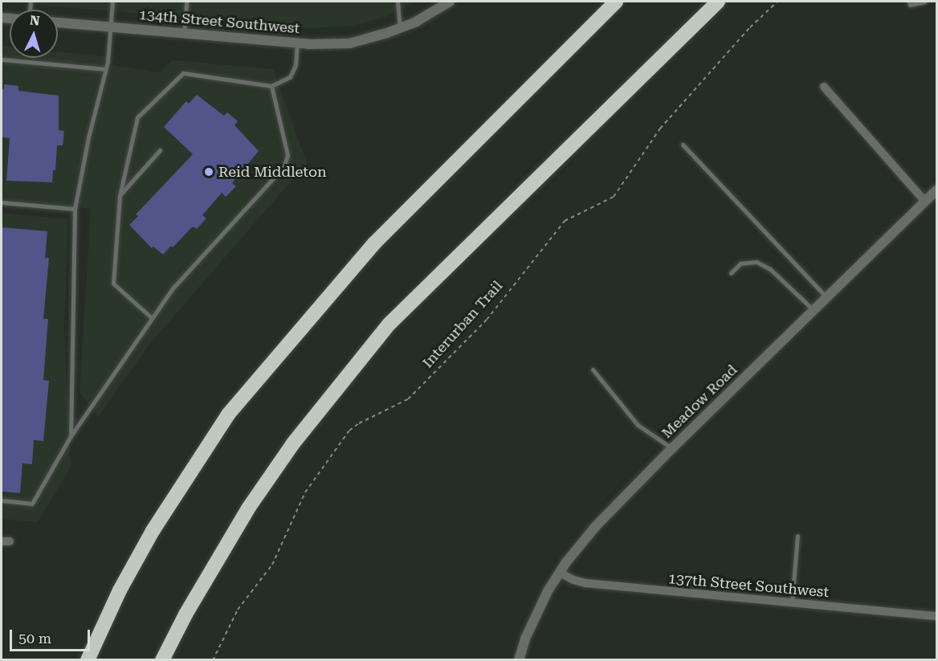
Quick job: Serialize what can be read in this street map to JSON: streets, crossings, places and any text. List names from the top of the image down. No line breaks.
{"streets":{"street":["134th Street Southwest","Meadow Road","137th Street Southwest"],"path":["Interurban Trail"]},"crossings":[["Meadow Road","137th Street Southwest"]],"places":["Reid Middleton"],"scale_bar":"50 m","north":"top"}
